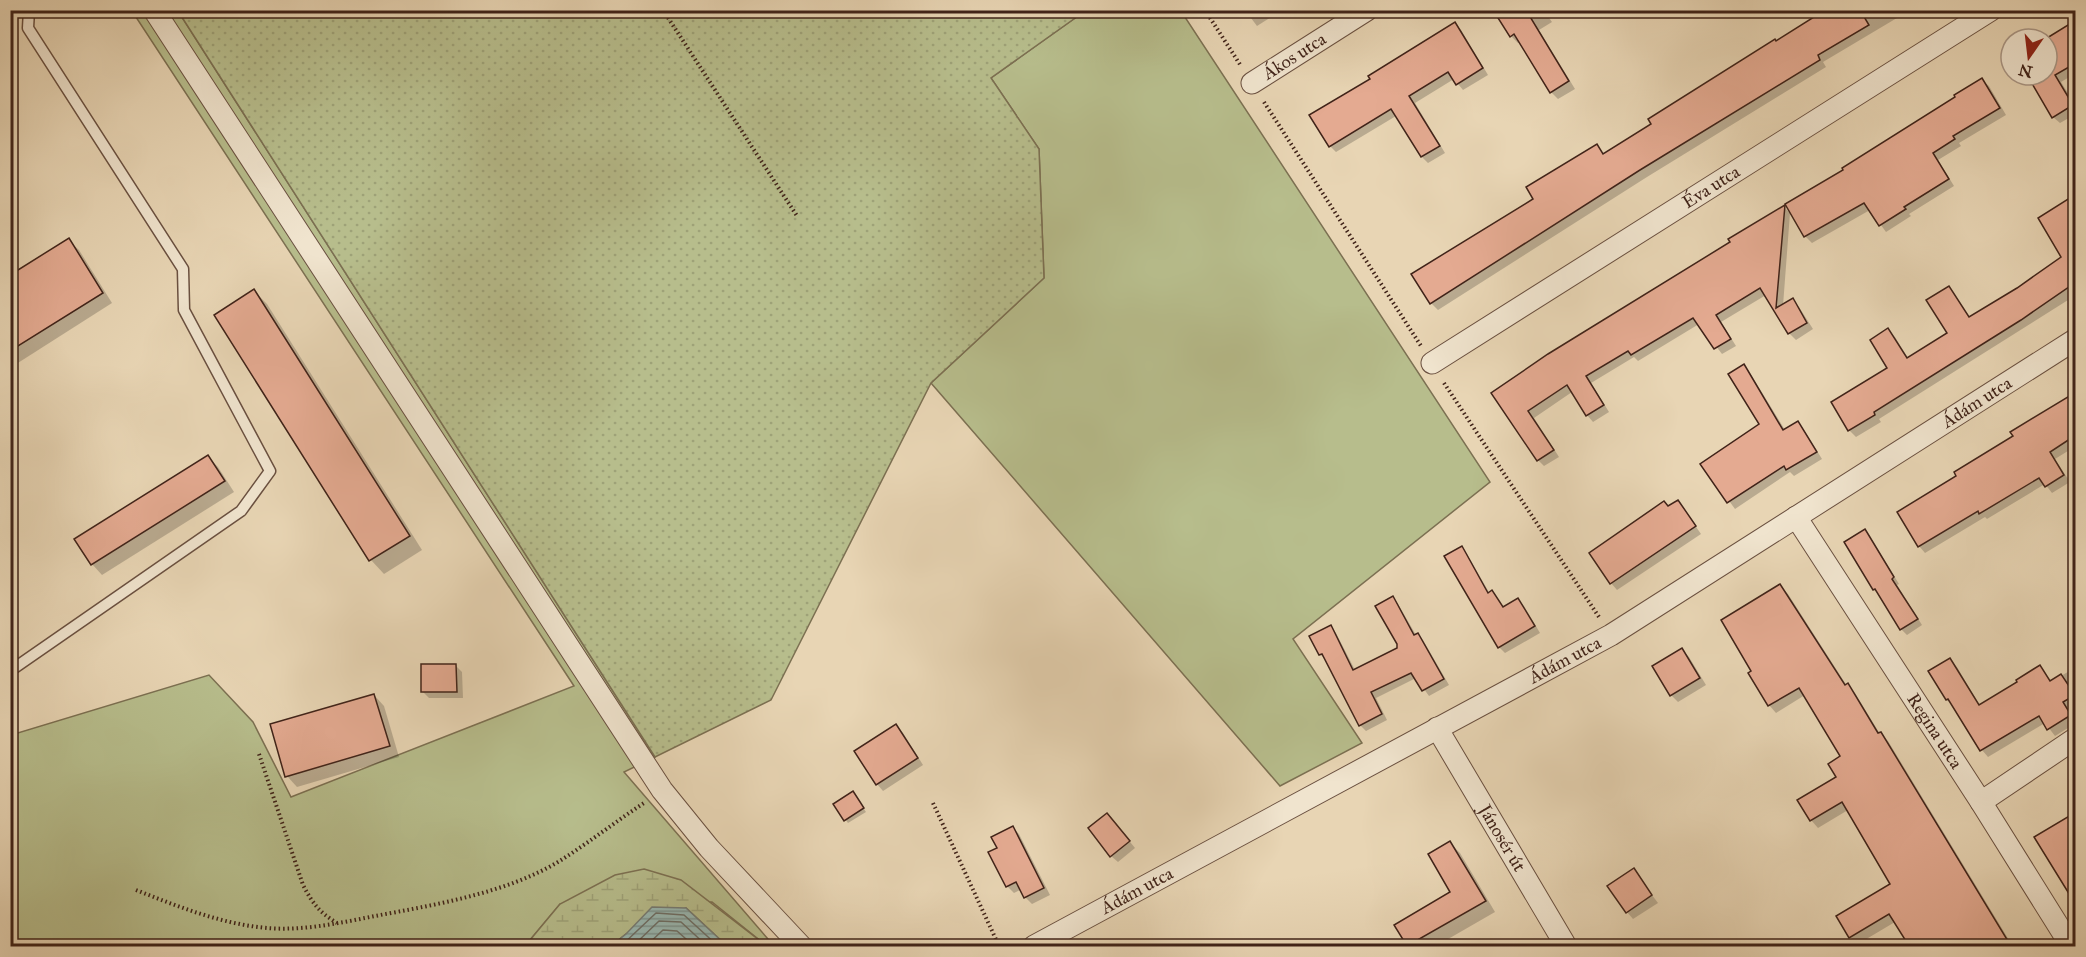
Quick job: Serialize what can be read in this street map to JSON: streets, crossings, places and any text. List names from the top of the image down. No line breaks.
{"streets":{"street":["Ákos utca","Éva utca","Ádám utca","Regina utca","Jánosér út"]},"crossings":[["Ádám utca","Regina utca"],["Ádám utca","Jánosér út"]],"north":"bottom"}
